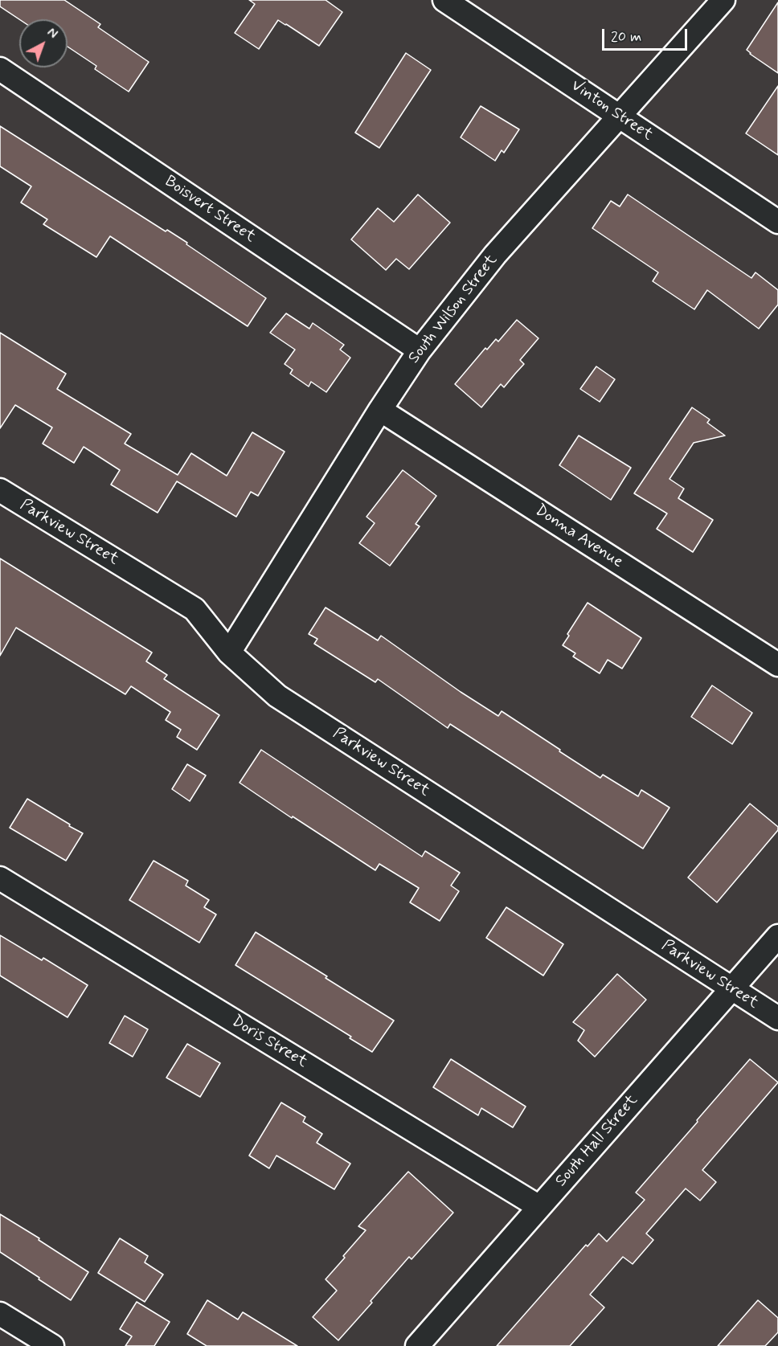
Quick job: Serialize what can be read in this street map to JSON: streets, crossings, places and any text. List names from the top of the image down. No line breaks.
{"streets":{"street":["Vinton Street","Boisvert Street","South Wilson Street","Parkview Street","Donna Avenue","Doris Street","South Hall Street"]},"crossings":[["Vinton Street","South Wilson Street"],["Boisvert Street","South Wilson Street"],["South Wilson Street","Parkview Street"],["South Wilson Street","Donna Avenue"],["Parkview Street","South Hall Street"],["Doris Street","South Hall Street"]],"scale_bar":"20 m","north":"top right"}
